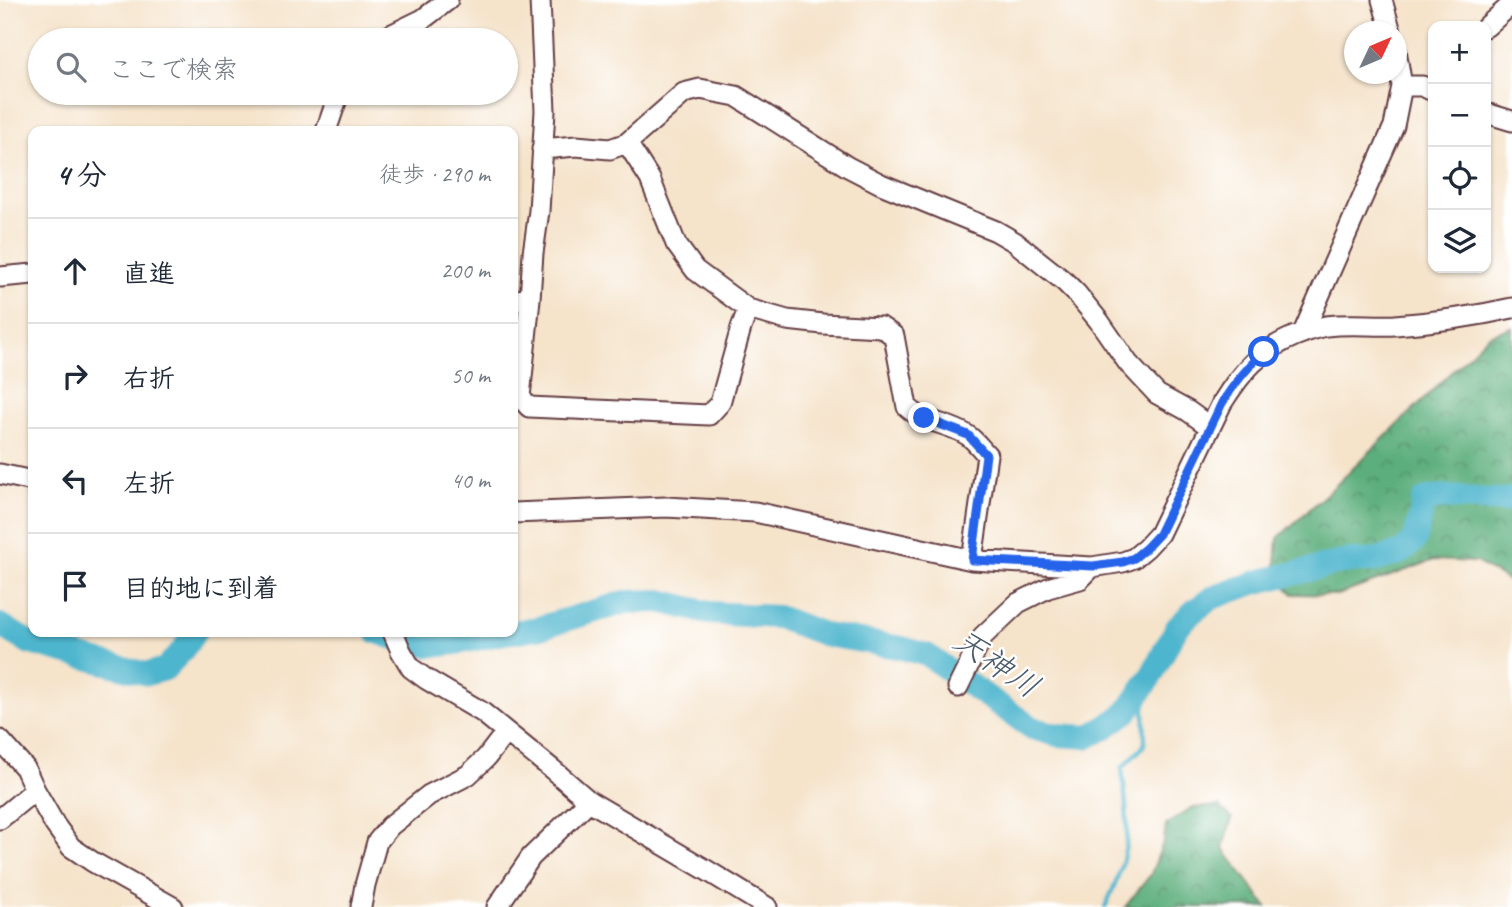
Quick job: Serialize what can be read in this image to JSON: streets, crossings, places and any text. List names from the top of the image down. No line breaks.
{"water":["天神川"],"north":"top right","page":{"map_buttons":["+","−"],"search":"ここで検索","heading":["4 分","徒歩 · 290 m"],"list":[["直進","200 m"],["右折","50 m"],["左折","40 m"],"目的地に到着"]}}
